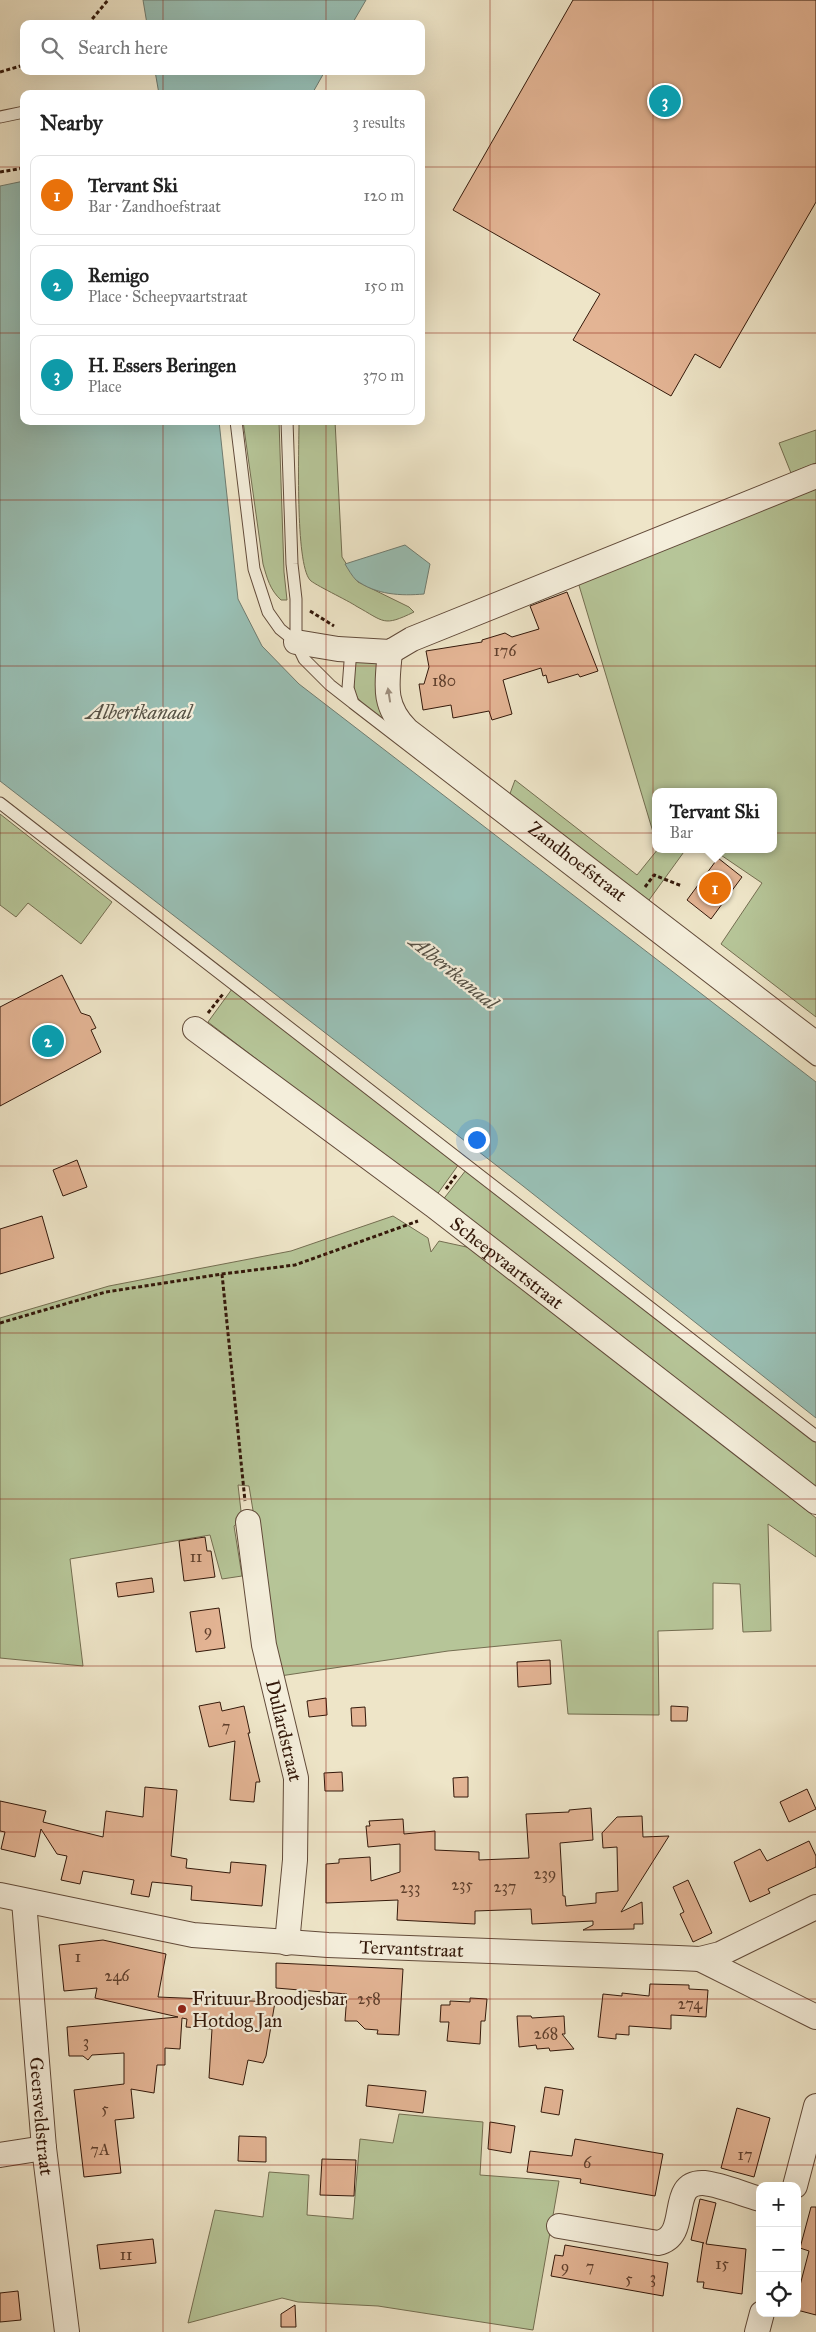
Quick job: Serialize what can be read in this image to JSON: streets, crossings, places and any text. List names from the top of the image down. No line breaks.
{"streets":{"street":["Zandhoefstraat","Scheepvaartstraat","Dullardstraat","Tervantstraat","Geersveldstraat"]},"crossings":[["Dullardstraat","Tervantstraat"],["Tervantstraat","Geersveldstraat"]],"one_way":["Zandhoefstraat"],"water":["Albertkanaal"],"places":["Frituur Broodjesbar Hotdog Jan"],"house_numbers":["176","180","11","9","7","239","235","237","233","1","246","258","274","268","3","5","7A","17","6","11","15","9","7","3","5"],"page":{"search":"Search here","pins":["3","1","2"],"heading":["Nearby","3 results"],"list":[{"mark":"1","name":"Tervant Ski","note":"Bar · Zandhoefstraat","value":"120 m"},{"mark":"2","name":"Remigo","note":"Place · Scheepvaartstraat","value":"150 m"},{"mark":"3","name":"H. Essers Beringen","note":"Place","value":"370 m"}],"popup":["Tervant Ski","Bar"],"map_buttons":["+","−"]}}
